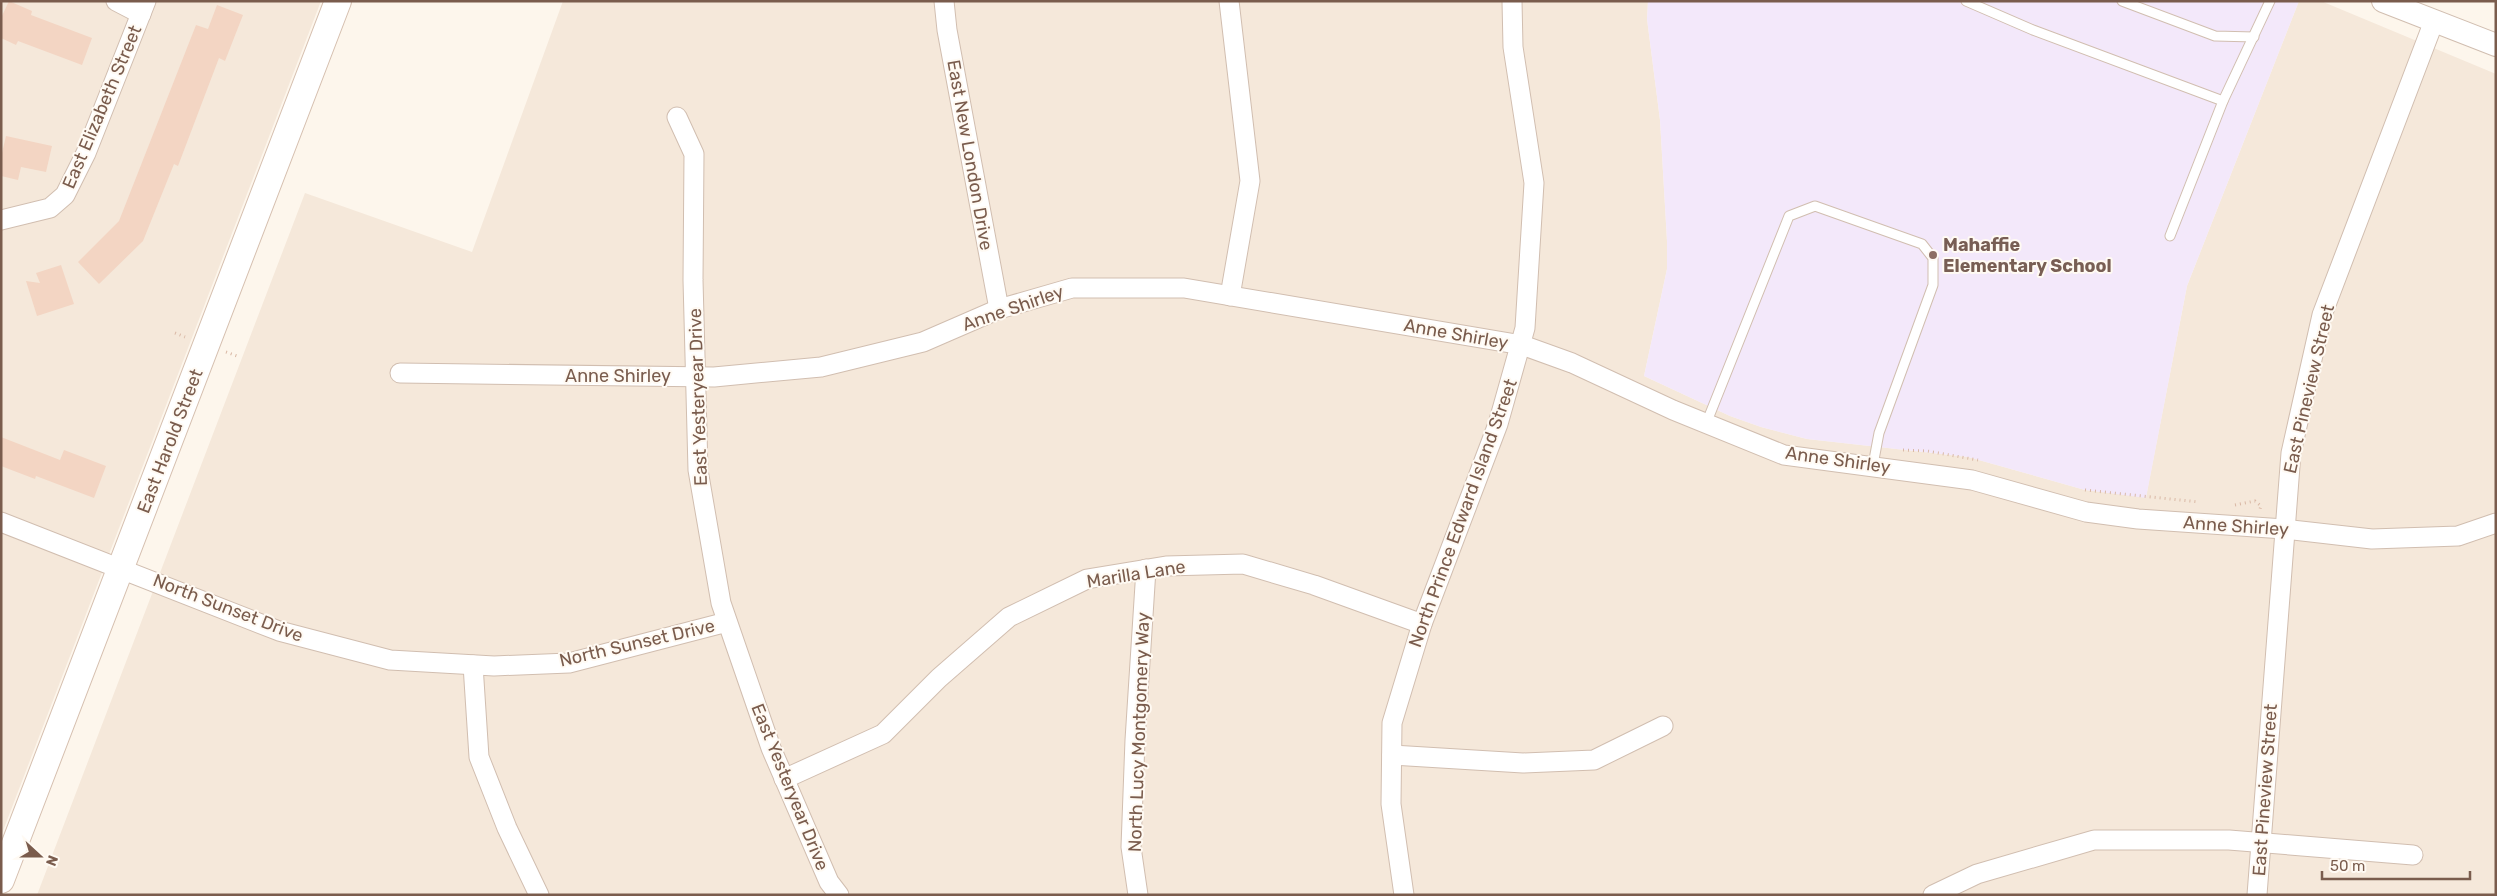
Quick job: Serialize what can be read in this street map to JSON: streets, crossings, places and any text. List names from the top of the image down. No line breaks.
{"streets":{"main road":["East Harold Street"],"street":["East Elizabeth Street","East New London Drive","Anne Shirley","East Pineview Street","East Yesteryear Drive","North Prince Edward Island Street","Marilla Lane","North Sunset Drive","North Lucy Montgomery Way"]},"crossings":[["East New London Drive","Anne Shirley"],["Anne Shirley","East Pineview Street"],["Anne Shirley","East Yesteryear Drive"],["Anne Shirley","North Prince Edward Island Street"],["East Yesteryear Drive","Marilla Lane"],["East Yesteryear Drive","North Sunset Drive"],["East Harold Street","North Sunset Drive"],["North Prince Edward Island Street","Marilla Lane"],["Marilla Lane","North Lucy Montgomery Way"]],"places":["Mahaffie Elementary School"],"scale_bar":"50 m","north":"right"}
